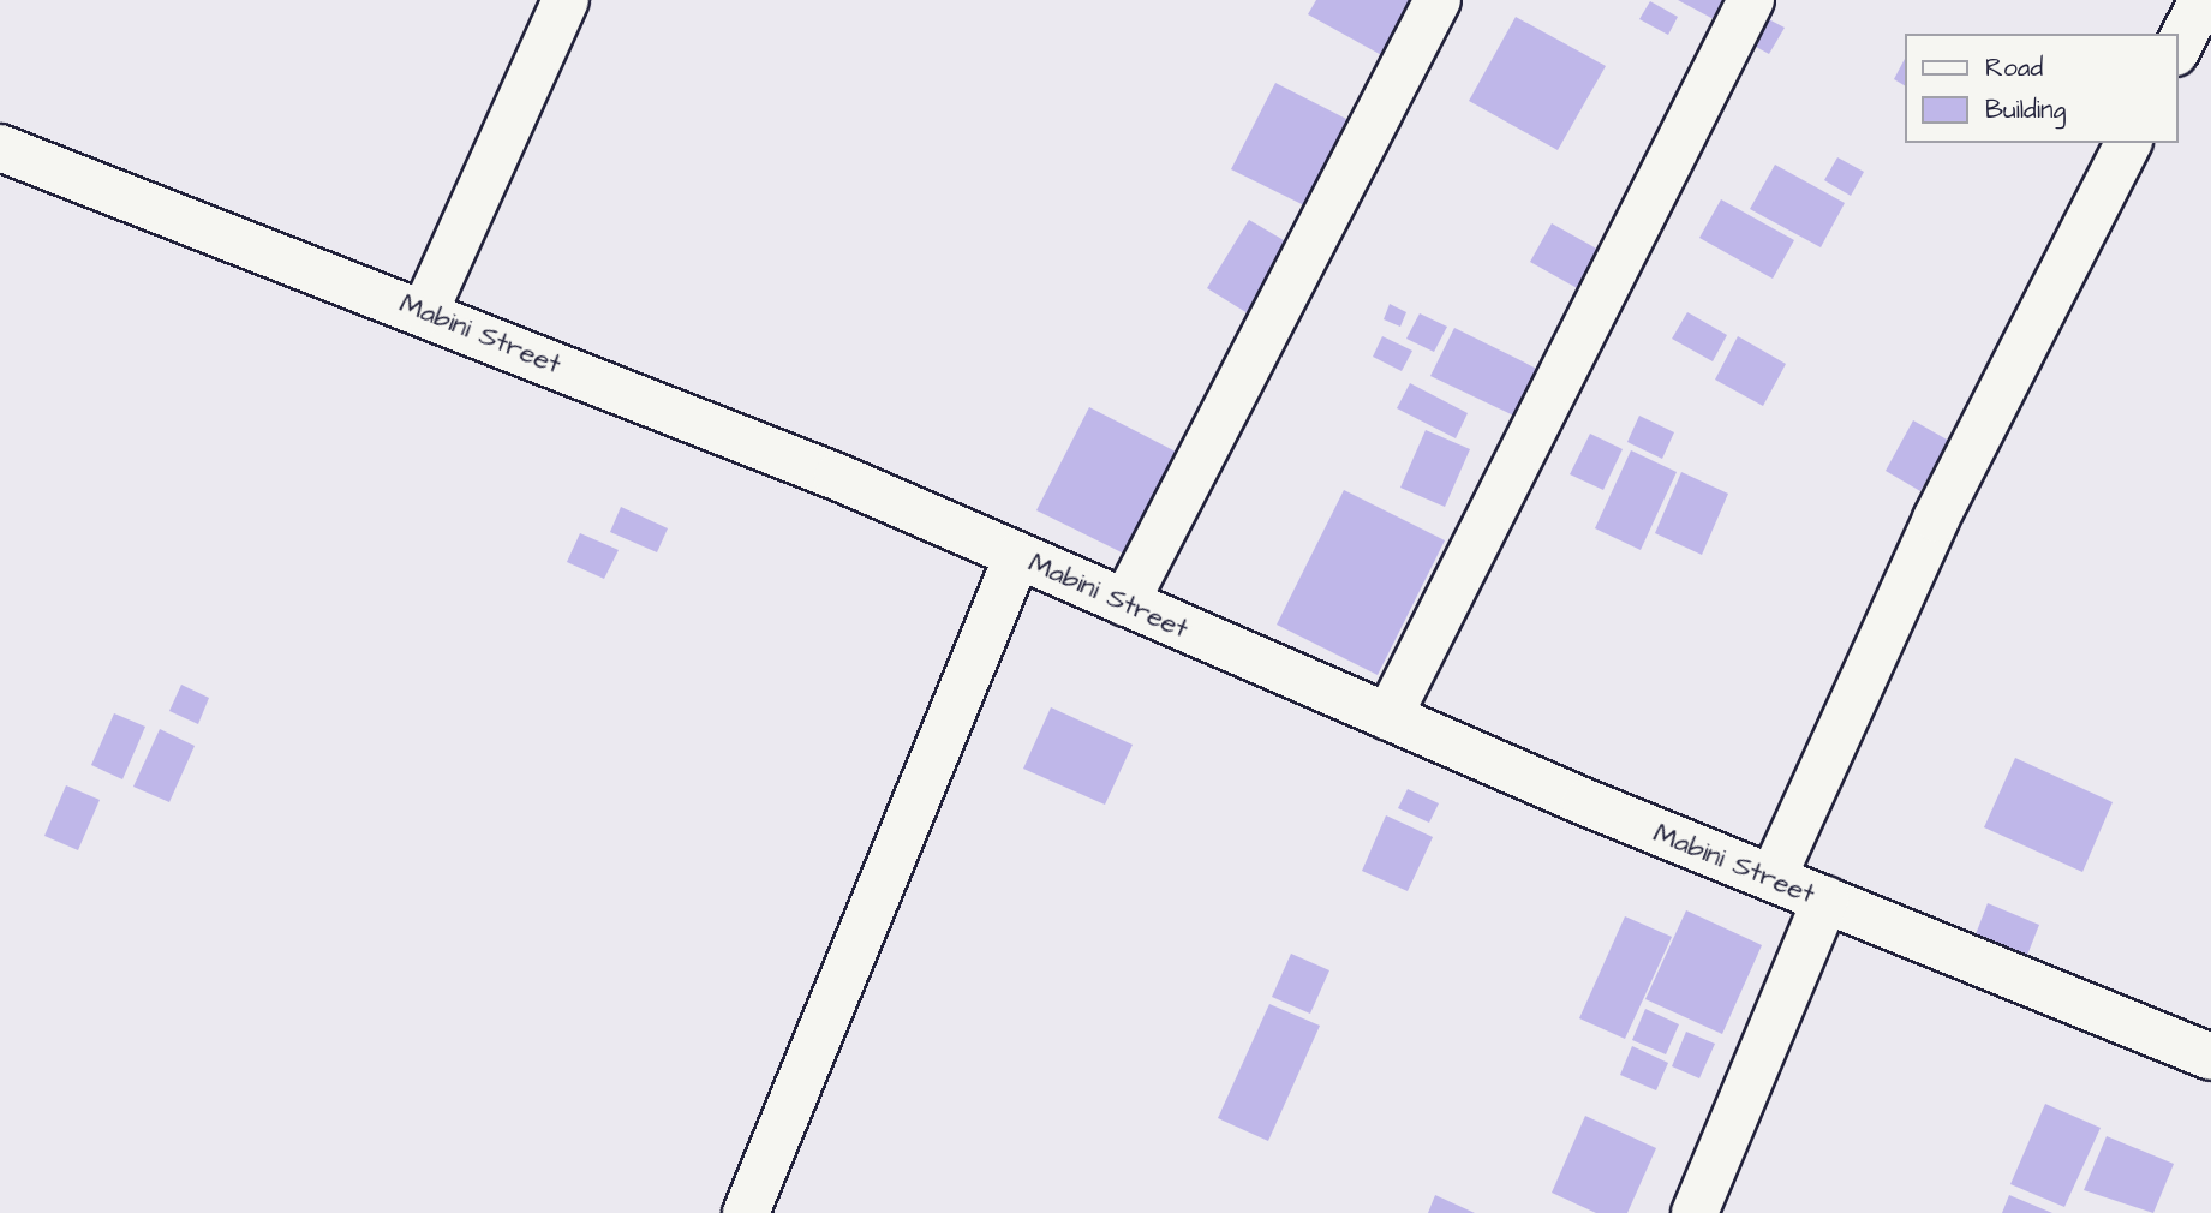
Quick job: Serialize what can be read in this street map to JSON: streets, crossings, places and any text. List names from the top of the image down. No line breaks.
{"streets":{"street":["Mabini Street"]},"legend":["Road","Building"]}
